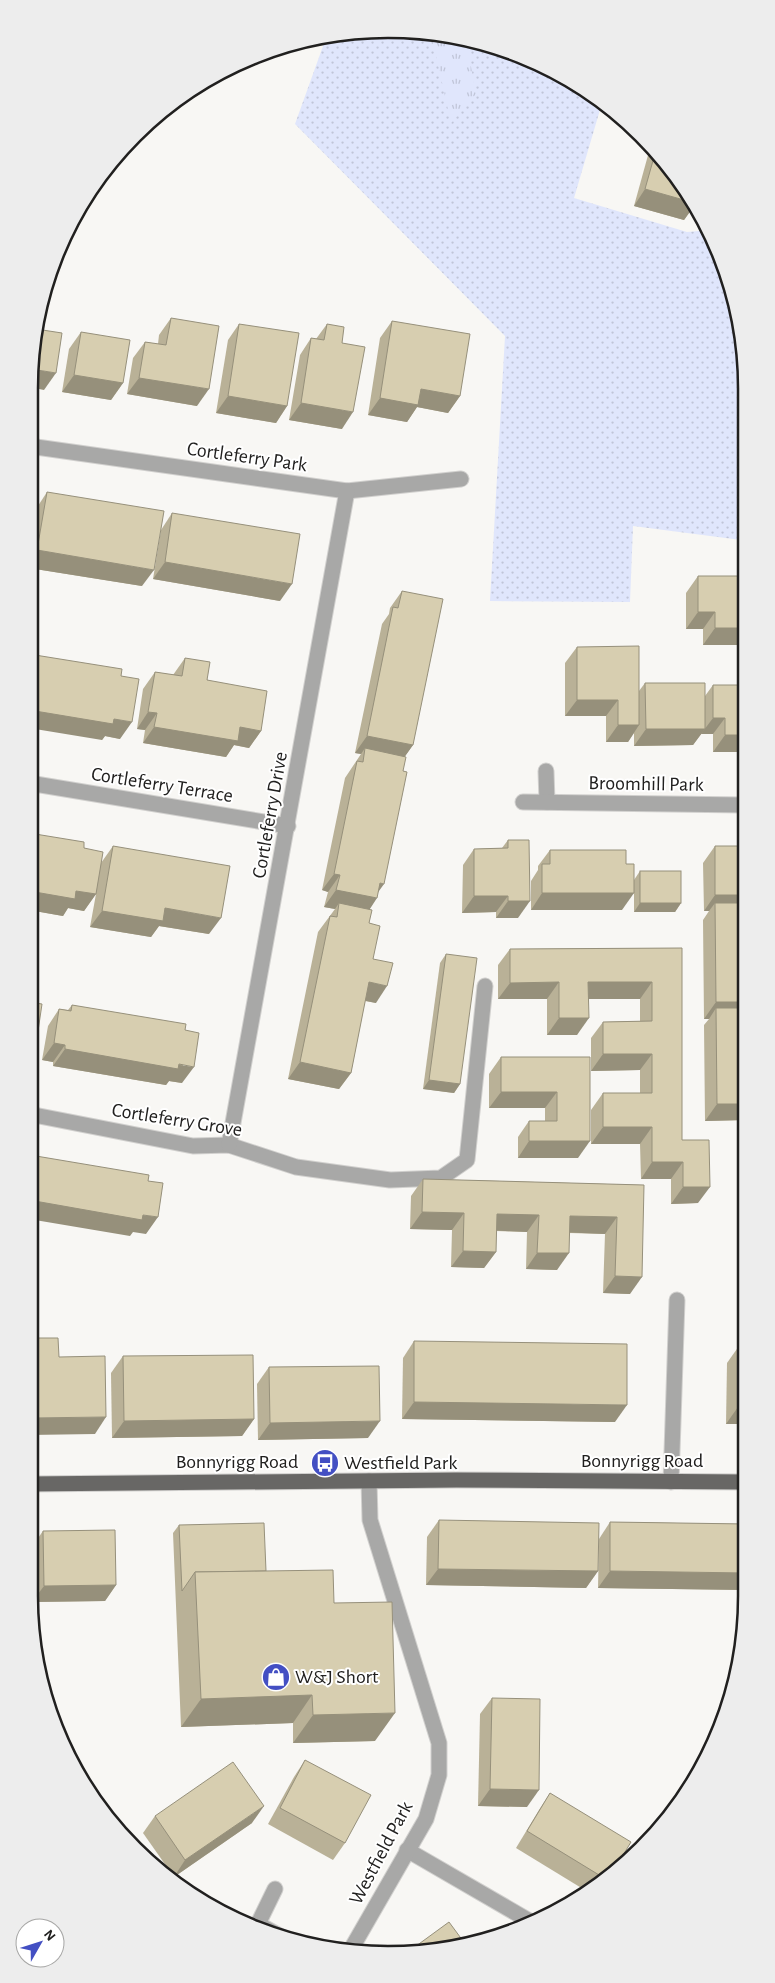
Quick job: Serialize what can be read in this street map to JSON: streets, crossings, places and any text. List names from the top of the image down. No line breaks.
{"streets":{"main road":["Bonnyrigg Road"],"street":["Cortleferry Park","Broomhill Park","Cortleferry Terrace","Cortleferry Drive","Cortleferry Grove","Westfield Park"]},"crossings":[["Cortleferry Park","Cortleferry Drive"],["Cortleferry Terrace","Cortleferry Drive"],["Cortleferry Drive","Cortleferry Grove"],["Bonnyrigg Road","Westfield Park"]],"places":{"bus stop":["Westfield Park"],"shop":["W&J Short"]},"north":"top right"}
